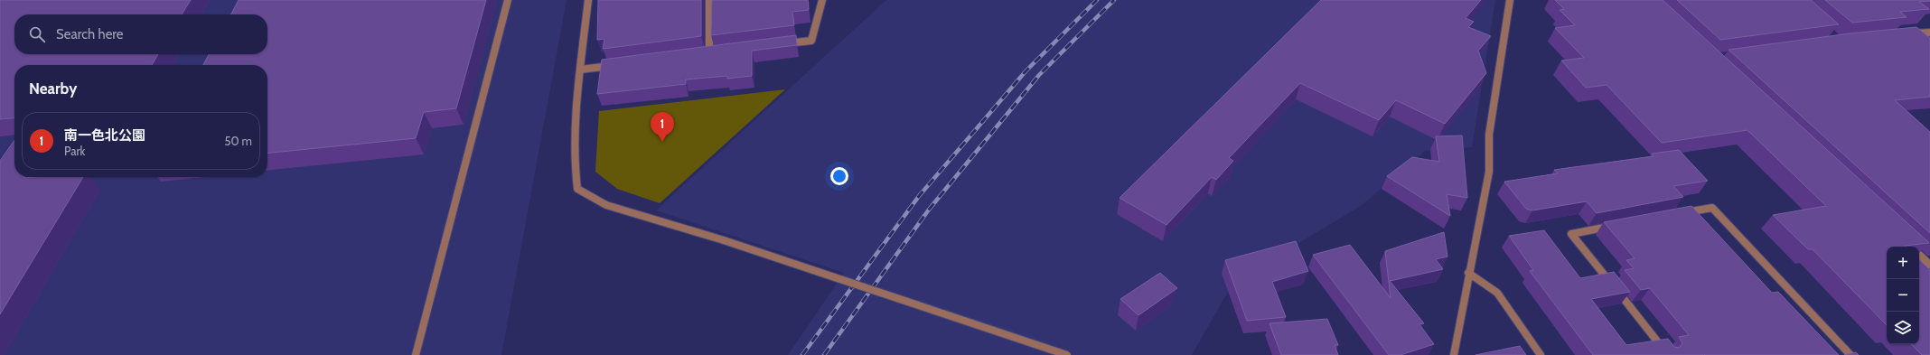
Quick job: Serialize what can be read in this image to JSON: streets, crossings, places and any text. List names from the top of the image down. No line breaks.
{"page":{"search":"Search here","heading":"Nearby","pins":"1","list":[{"mark":"1","name":"南一色北公園","note":"Park","value":"50 m"}],"map_buttons":["+","−"]}}
